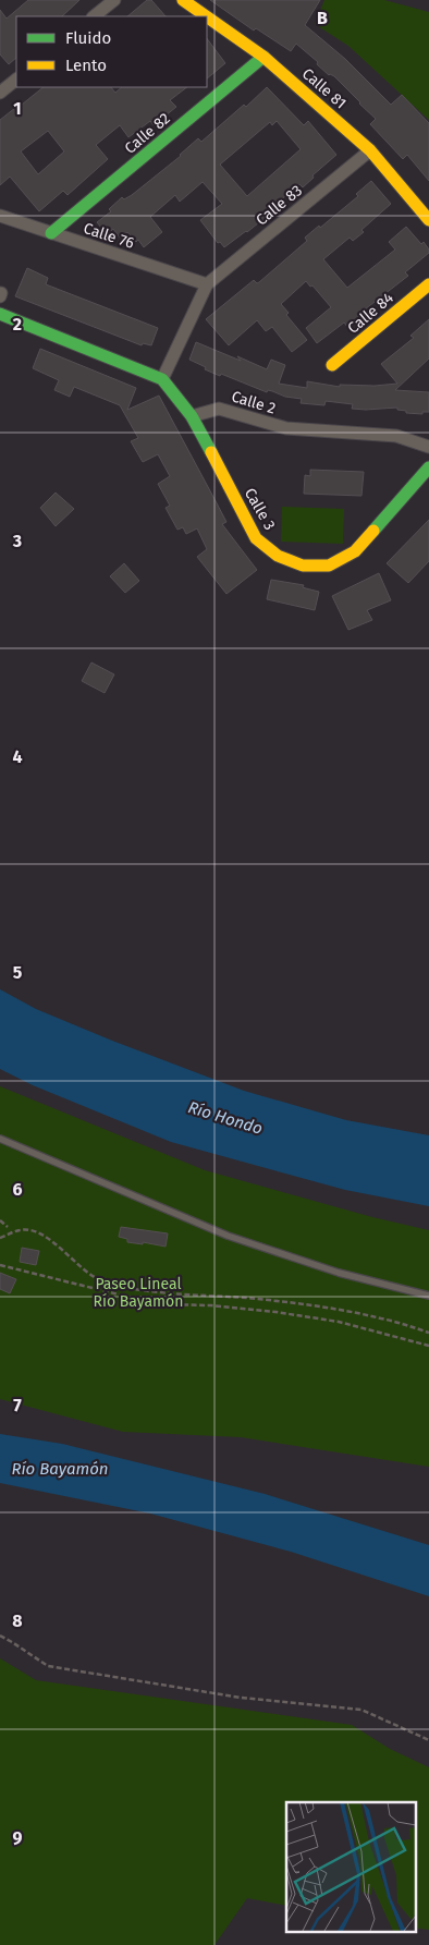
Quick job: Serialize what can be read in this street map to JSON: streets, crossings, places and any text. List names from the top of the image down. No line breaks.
{"streets":{"street":["Calle 81","Calle 82","Calle 83","Calle 76","Calle 84","Calle 2","Calle 3"]},"crossings":[["Calle 81","Calle 82"],["Calle 81","Calle 83"],["Calle 82","Calle 76"],["Calle 83","Calle 76"],["Calle 2","Calle 3"]],"water":["Río Hondo","Río Bayamón"],"parks":["Paseo Lineal Río Bayamón"],"legend":["Fluido","Lento"],"grid":{"columns":["B"],"rows":["1","2","3","4","5","6","7","8","9"]}}
